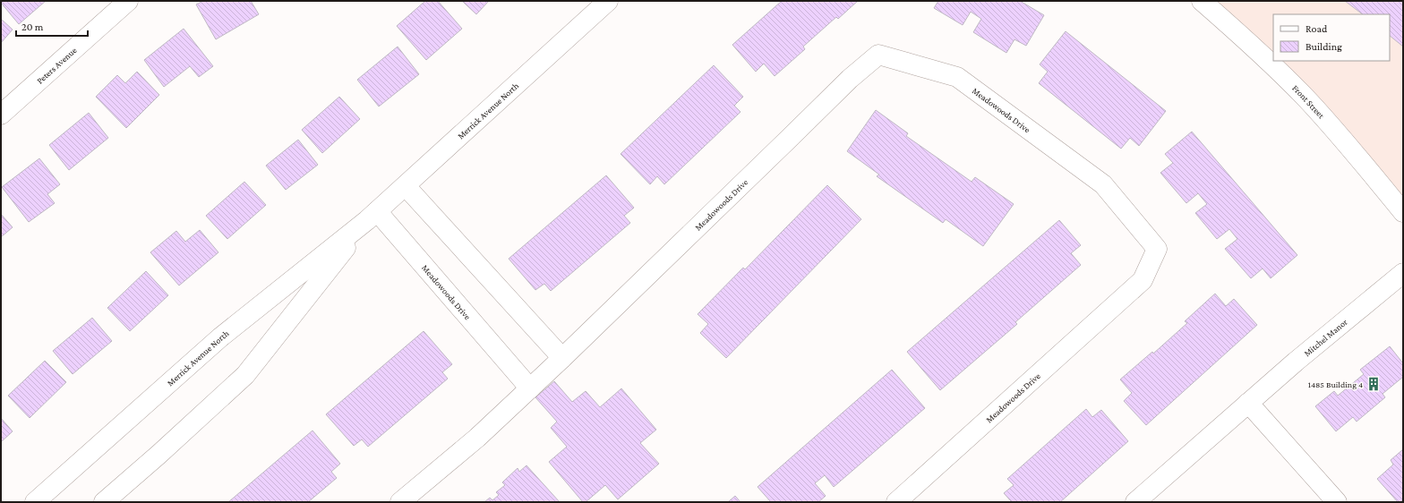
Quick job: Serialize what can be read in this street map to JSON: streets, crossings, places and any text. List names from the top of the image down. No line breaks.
{"streets":{"street":["Peters Avenue","Front Street","Meadowoods Drive","Merrick Avenue North","Mitchel Manor"]},"crossings":[["Meadowoods Drive","Merrick Avenue North"]],"places":{"building":["1485 Building 4"]},"legend":["Road","Building"],"scale_bar":"20 m"}
